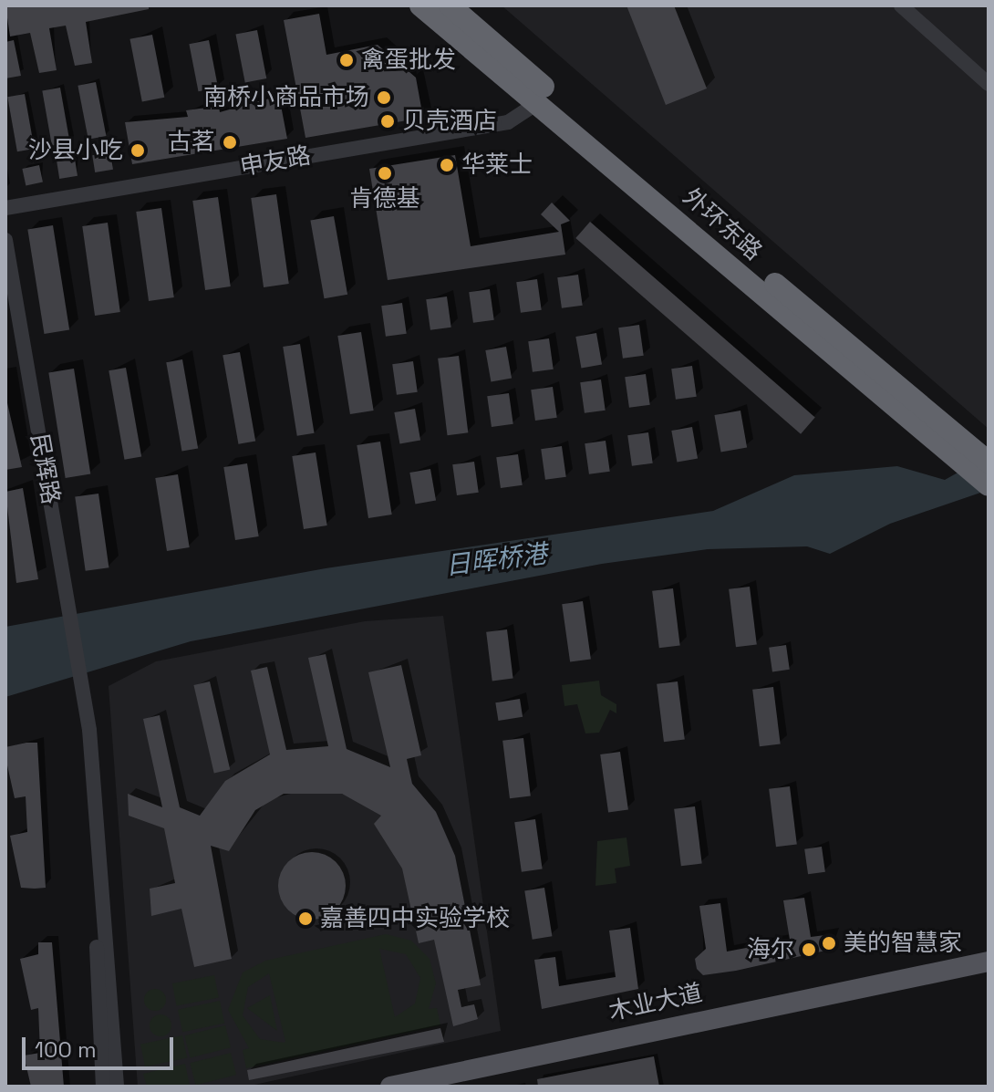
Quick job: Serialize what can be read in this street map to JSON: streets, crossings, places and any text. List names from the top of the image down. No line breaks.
{"streets":{"highway":["外环东路"],"main road":["木业大道"],"street":["申友路","民辉路"]},"crossings":[["申友路","外环东路"]],"water":["日晖桥港"],"places":["禽蛋批发","南桥小商品市场","贝壳酒店","古茗","沙县小吃","华莱士","肯德基","嘉善四中实验学校","美的智慧家","海尔"],"scale_bar":"100 m"}
